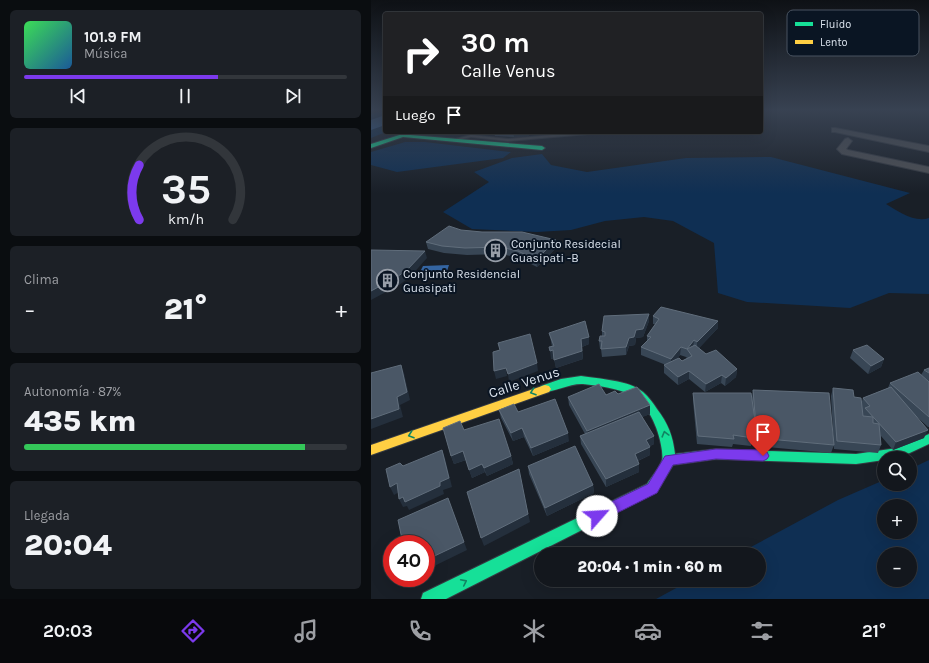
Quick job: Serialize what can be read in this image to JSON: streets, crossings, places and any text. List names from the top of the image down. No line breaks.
{"streets":{"street":["Calle Venus"]},"one_way":["Calle Venus"],"places":{"building":["Conjunto Residecial Guasipati -B","Conjunto Residencial Guasipati"]},"legend":["Fluido","Lento"],"page":{"turn":["30 m","Calle Venus"],"song":["101.9 FM","Música"],"then":"Luego","tile":["Clima",["Autonomía · 87%","435 km"],["Llegada","20:04"]],"heat":["−","21°","+"],"map_buttons":["+","−"],"limit":"40","trip":"20:04 · 1 min · 60 m","tabs":["20:03","21°"],"gauge":["35","km/h"]}}
